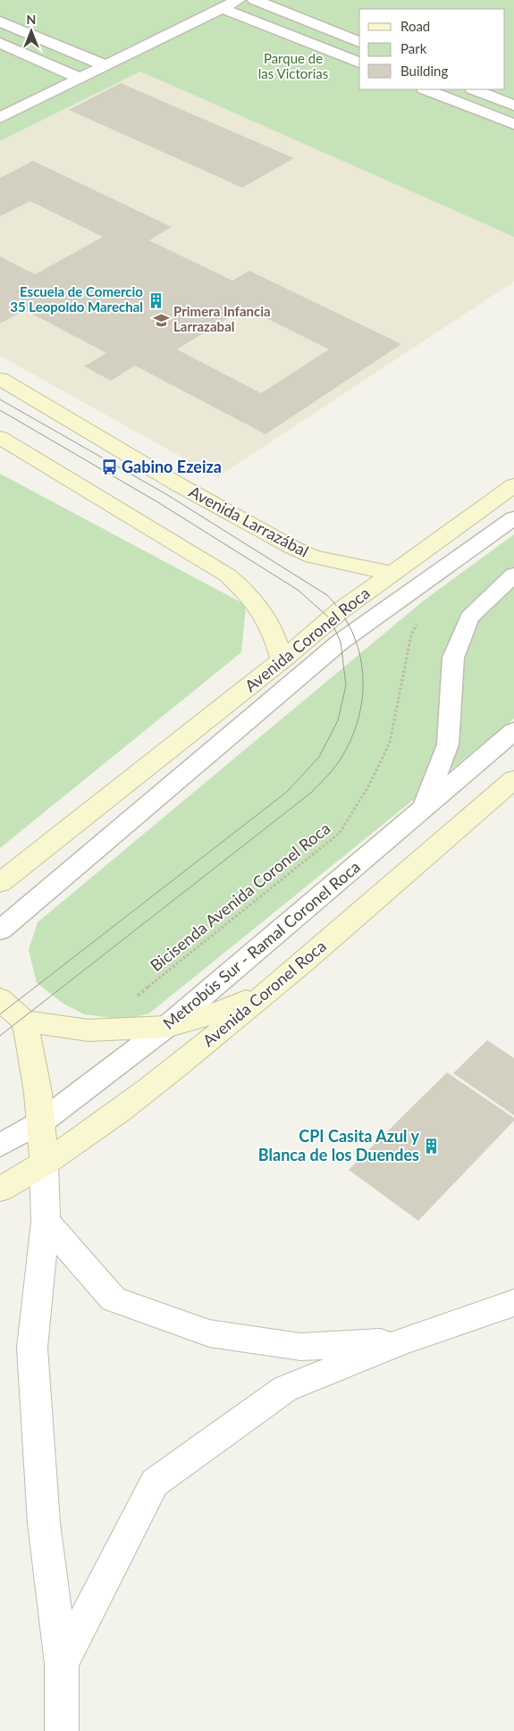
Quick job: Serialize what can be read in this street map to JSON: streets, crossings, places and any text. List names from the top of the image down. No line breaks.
{"streets":{"main road":["Avenida Larrazábal","Avenida Coronel Roca"],"lane":["Metrobús Sur - Ramal Coronel Roca"],"path":["Bicisenda Avenida Coronel Roca"]},"crossings":[["Avenida Larrazábal","Avenida Coronel Roca"]],"parks":["Parque de las Victorias"],"places":{"building":["Escuela de Comercio 35 Leopoldo Marechal","CPI Casita Azul y Blanca de los Duendes"],"school or university":["Primera Infancia Larrazabal"],"bus stop":["Gabino Ezeiza"]},"legend":["Road","Park","Building"],"north":"top"}
